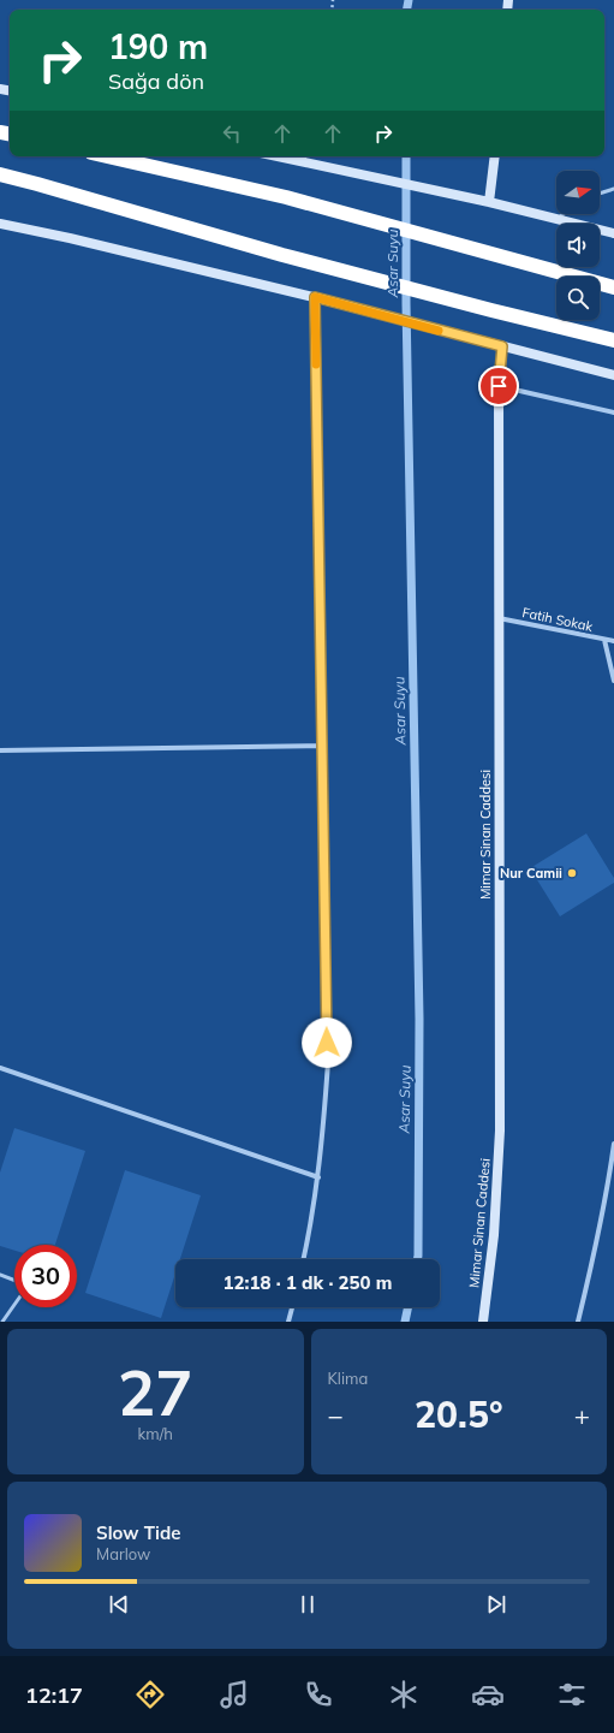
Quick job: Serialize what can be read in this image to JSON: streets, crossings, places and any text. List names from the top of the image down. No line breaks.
{"streets":{"main road":["Mimar Sinan Caddesi"],"street":["Fatih Sokak"]},"crossings":[["Fatih Sokak","Mimar Sinan Caddesi"]],"water":["Asar Suyu"],"places":["Nur Camii"],"north":"right","page":{"turn":["190 m","Sağa dön"],"limit":"30","trip":"12:18 · 1 dk · 250 m","tile":[["27","km/h"],"Klima"],"heat":["−","20.5°","+"],"song":["Slow Tide","Marlow"],"tabs":"12:17"}}
